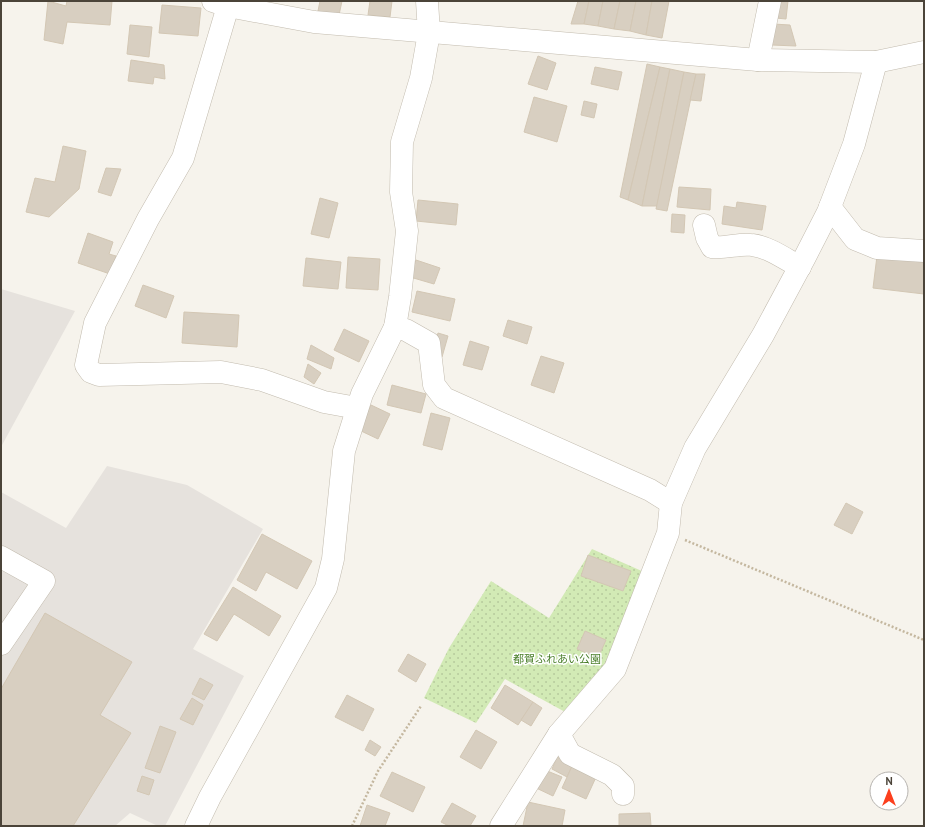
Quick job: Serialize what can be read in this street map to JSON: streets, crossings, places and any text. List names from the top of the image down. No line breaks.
{"parks":["都賀ふれあい公園"],"north":"top"}
